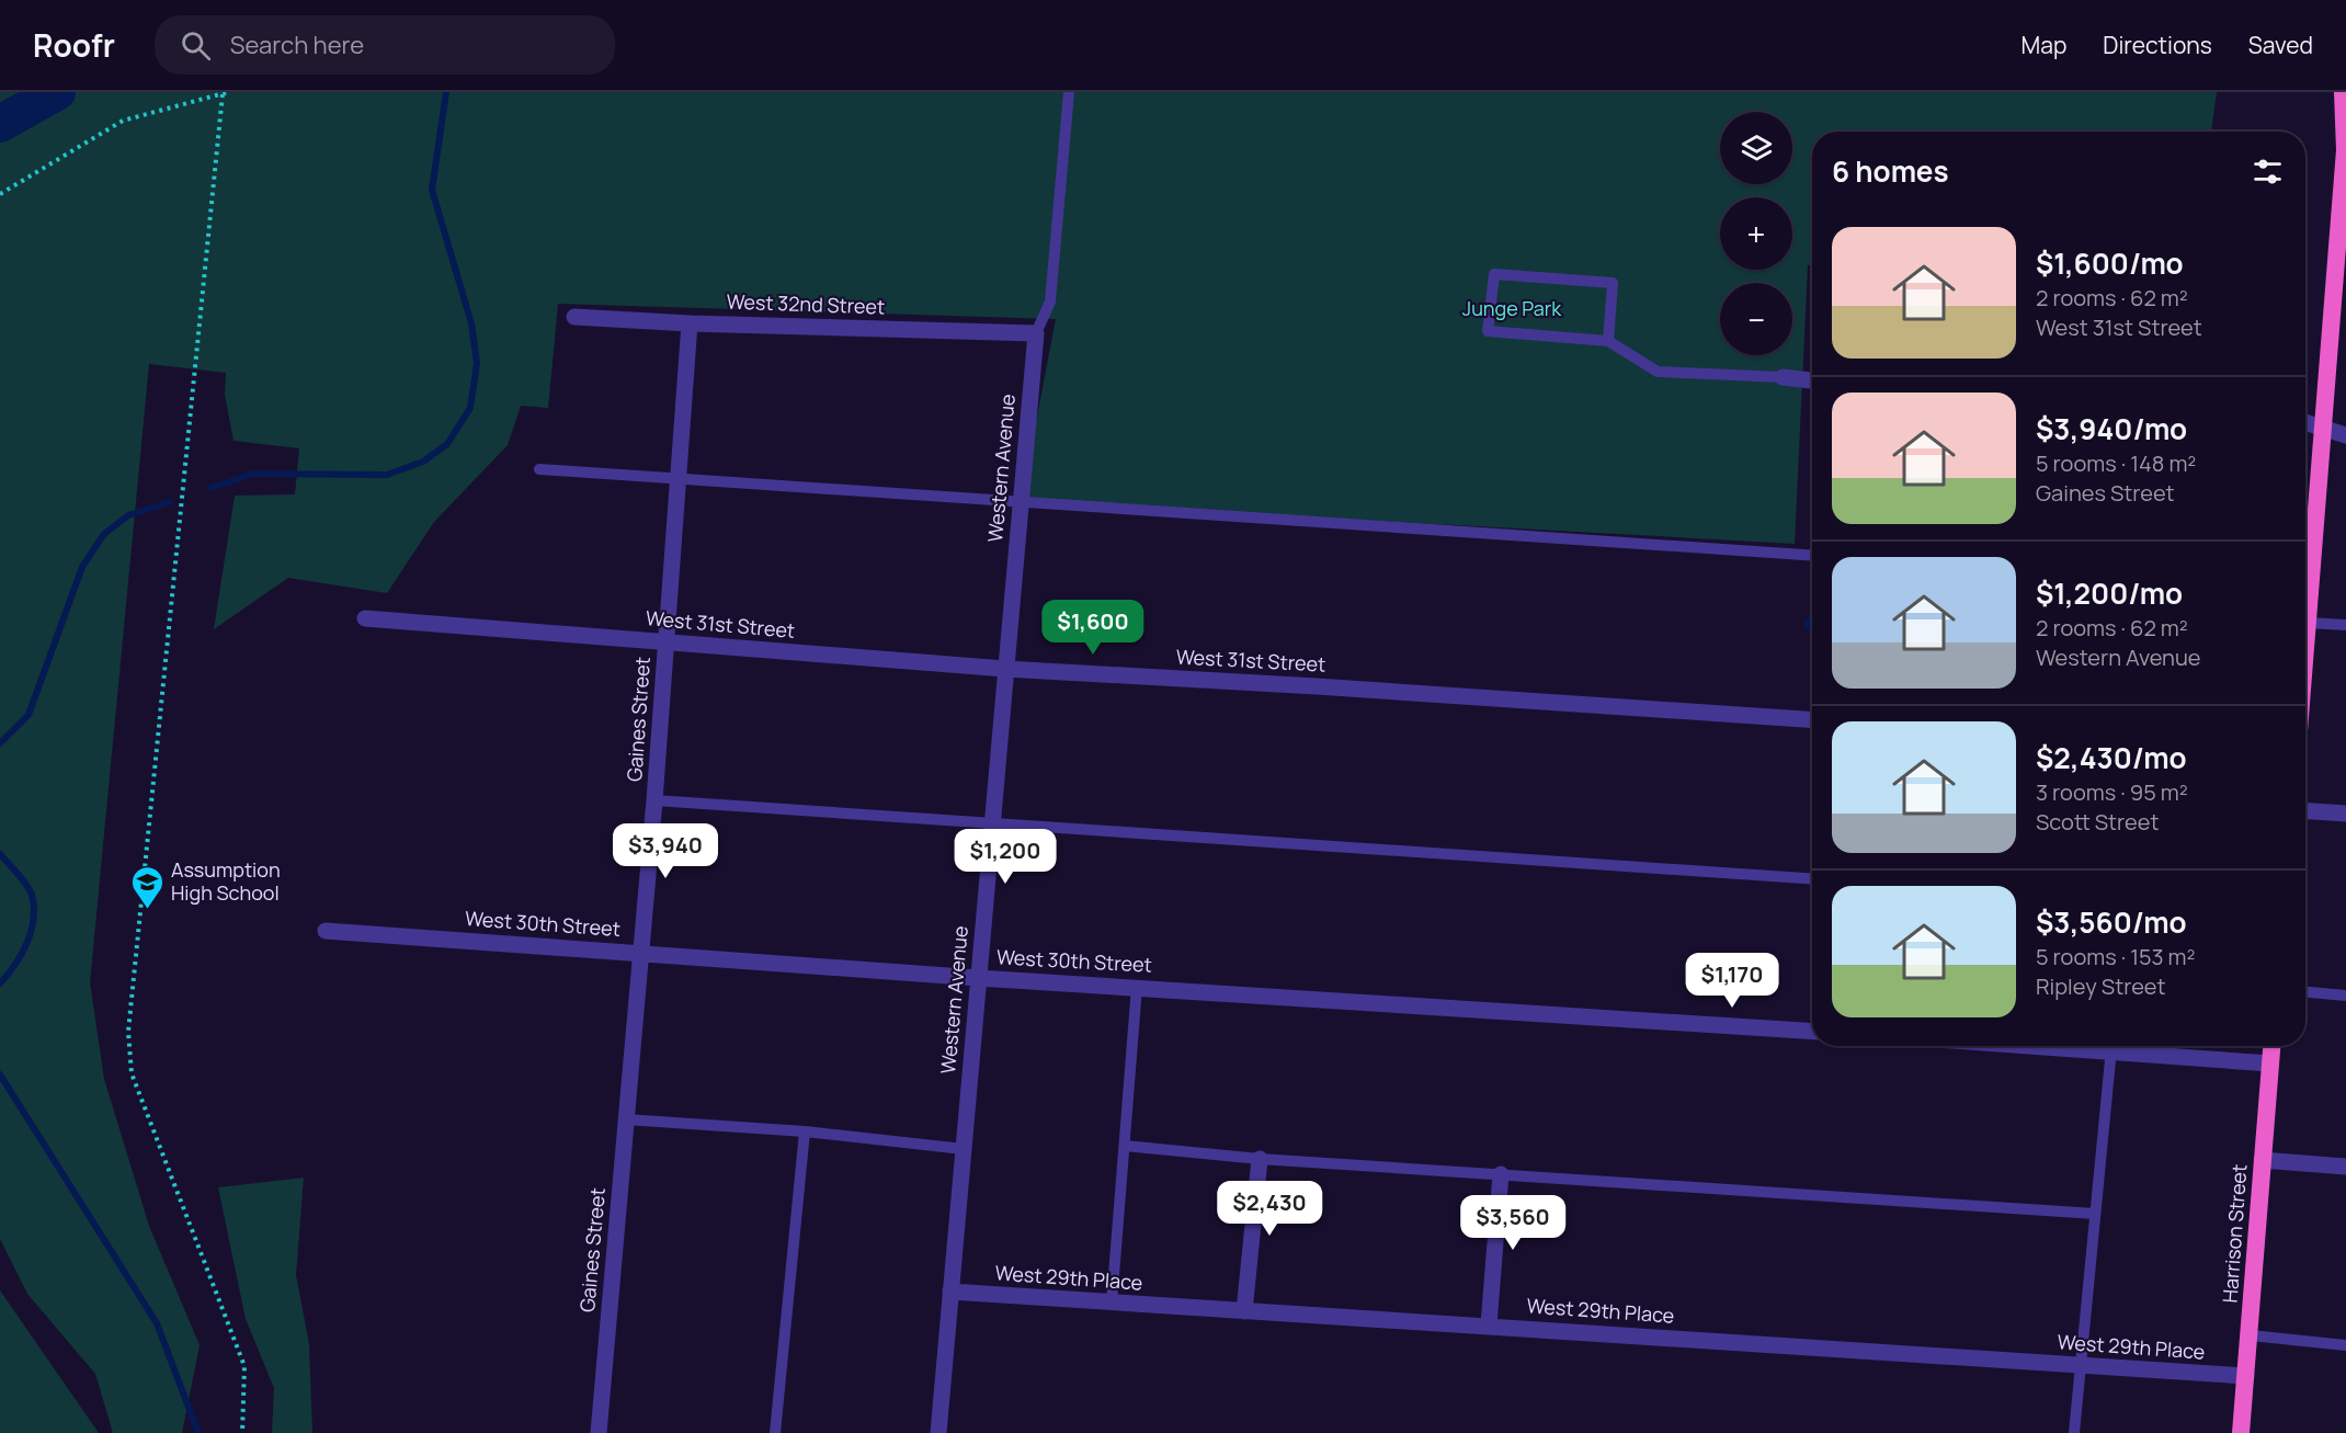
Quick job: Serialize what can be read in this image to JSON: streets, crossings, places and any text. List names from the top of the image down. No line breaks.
{"streets":{"highway":["Harrison Street"],"street":["West 32nd Street","Western Avenue","West 31st Street","Gaines Street","West 30th Street","West 29th Place"]},"crossings":[["West 32nd Street","Western Avenue"],["West 32nd Street","Gaines Street"],["Western Avenue","West 31st Street"],["Western Avenue","West 30th Street"],["Western Avenue","West 29th Place"],["West 31st Street","Gaines Street"],["Gaines Street","West 30th Street"],["Harrison Street","West 29th Place"]],"parks":["Junge Park"],"places":{"school or university":["Assumption High School"]},"page":{"header":"Roofr","search":"Search here","nav":["Map","Directions","Saved"],"map_buttons":["+","−"],"heading":"6 homes","list":[{"name":"$1,600/mo","note":"2 rooms · 62 m² · West 31st Street"},{"name":"$3,940/mo","note":"5 rooms · 148 m² · Gaines Street"},{"name":"$1,200/mo","note":"2 rooms · 62 m² · Western Avenue"},{"name":"$2,430/mo","note":"3 rooms · 95 m² · Scott Street"},{"name":"$3,560/mo","note":"5 rooms · 153 m² · Ripley Street"}],"price":["$1,600","$3,940","$1,200","$1,170","$2,430","$3,560"]}}
